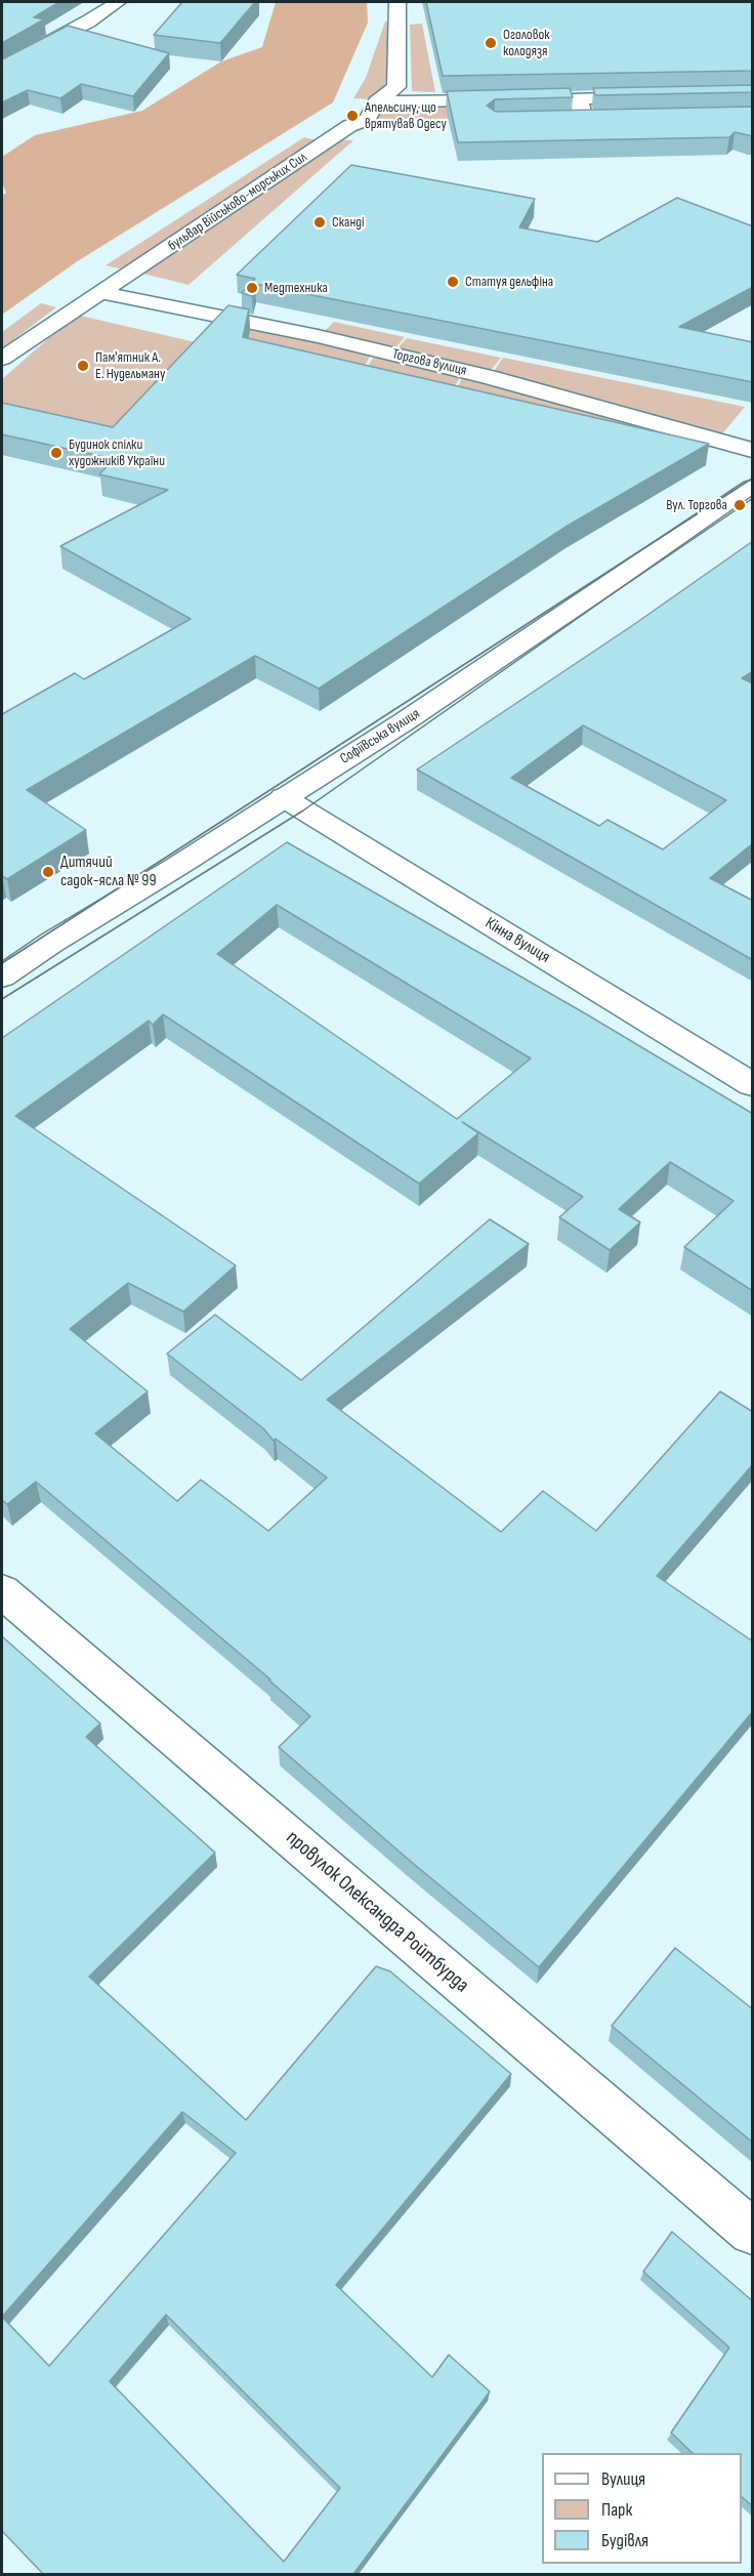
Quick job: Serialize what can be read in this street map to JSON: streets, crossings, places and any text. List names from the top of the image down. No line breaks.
{"streets":{"street":["бульвар Військово-морських Сил","Торгова вулиця","Софіївська вулиця","Кінна вулиця","провулок Олександра Ройтбурда"]},"crossings":[["бульвар Військово-морських Сил","Торгова вулиця"],["Софіївська вулиця","Кінна вулиця"]],"places":["Оголовок колодязя","Апельсину, що врятував Одесу","Сканді","Статуя дельфіна","Медтехника","Пам'ятник А. Е. Нудельману","Будинок спілки художників України","Вул. Торгова","Дитячий садок-ясла № 99"],"legend":["Вулиця","Парк","Будівля"]}
